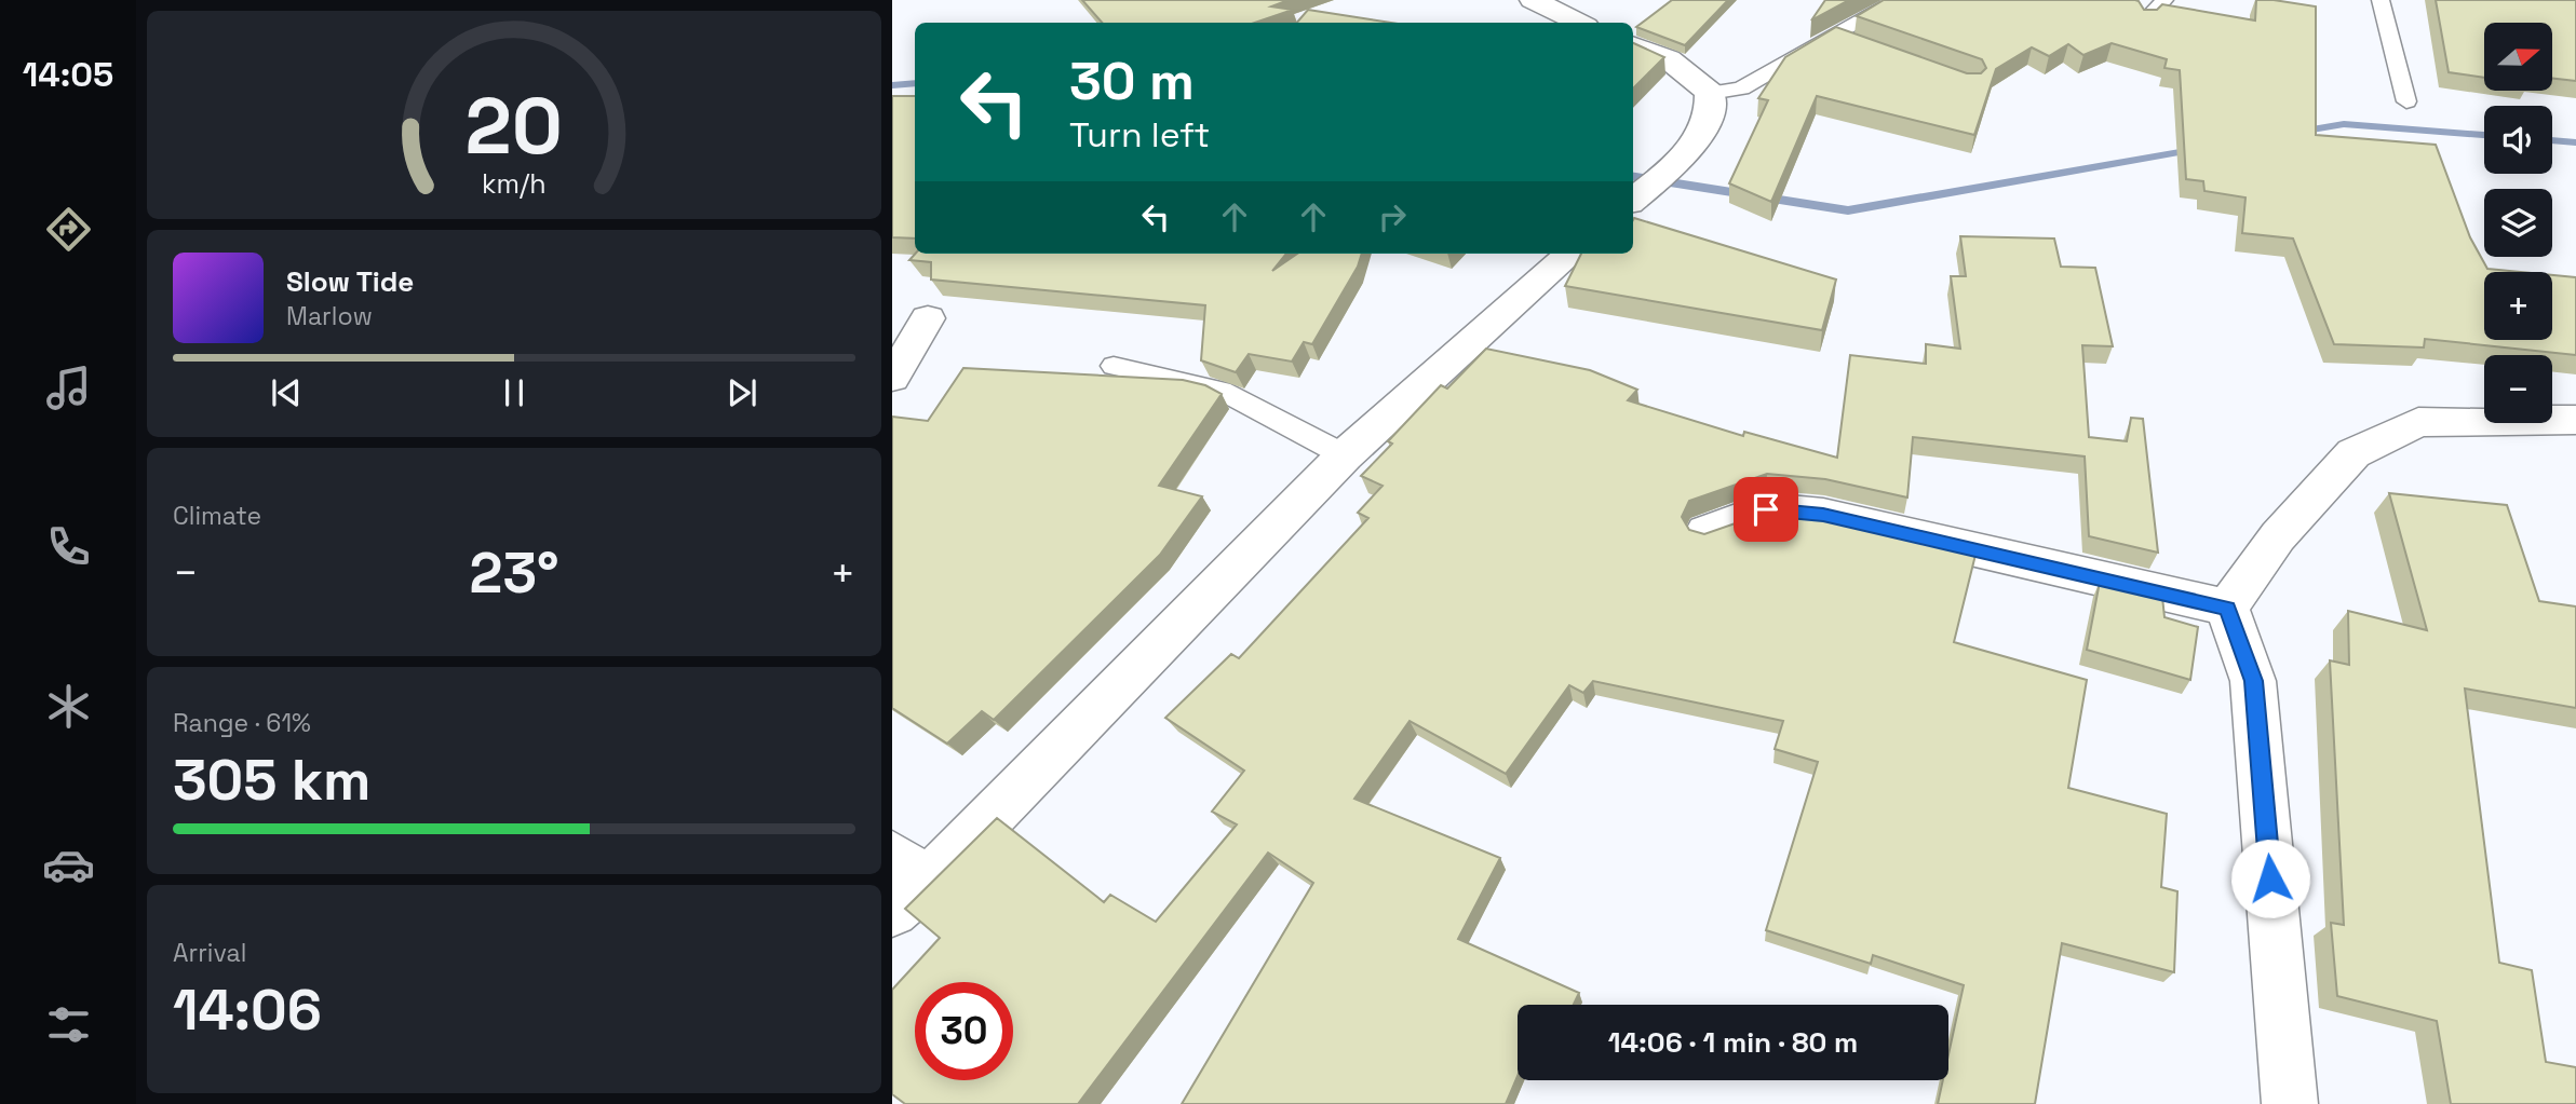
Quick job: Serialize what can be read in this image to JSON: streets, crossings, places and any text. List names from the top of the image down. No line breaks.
{"north":"right","page":{"tabs":"14:05","map_buttons":["+","−"],"turn":["30 m","Turn left"],"song":["Slow Tide","Marlow"],"tile":["Climate",["Range · 61%","305 km"],["Arrival","14:06"]],"heat":["−","23°","+"],"limit":"30","trip":"14:06 · 1 min · 80 m","gauge":["20","km/h"]}}
